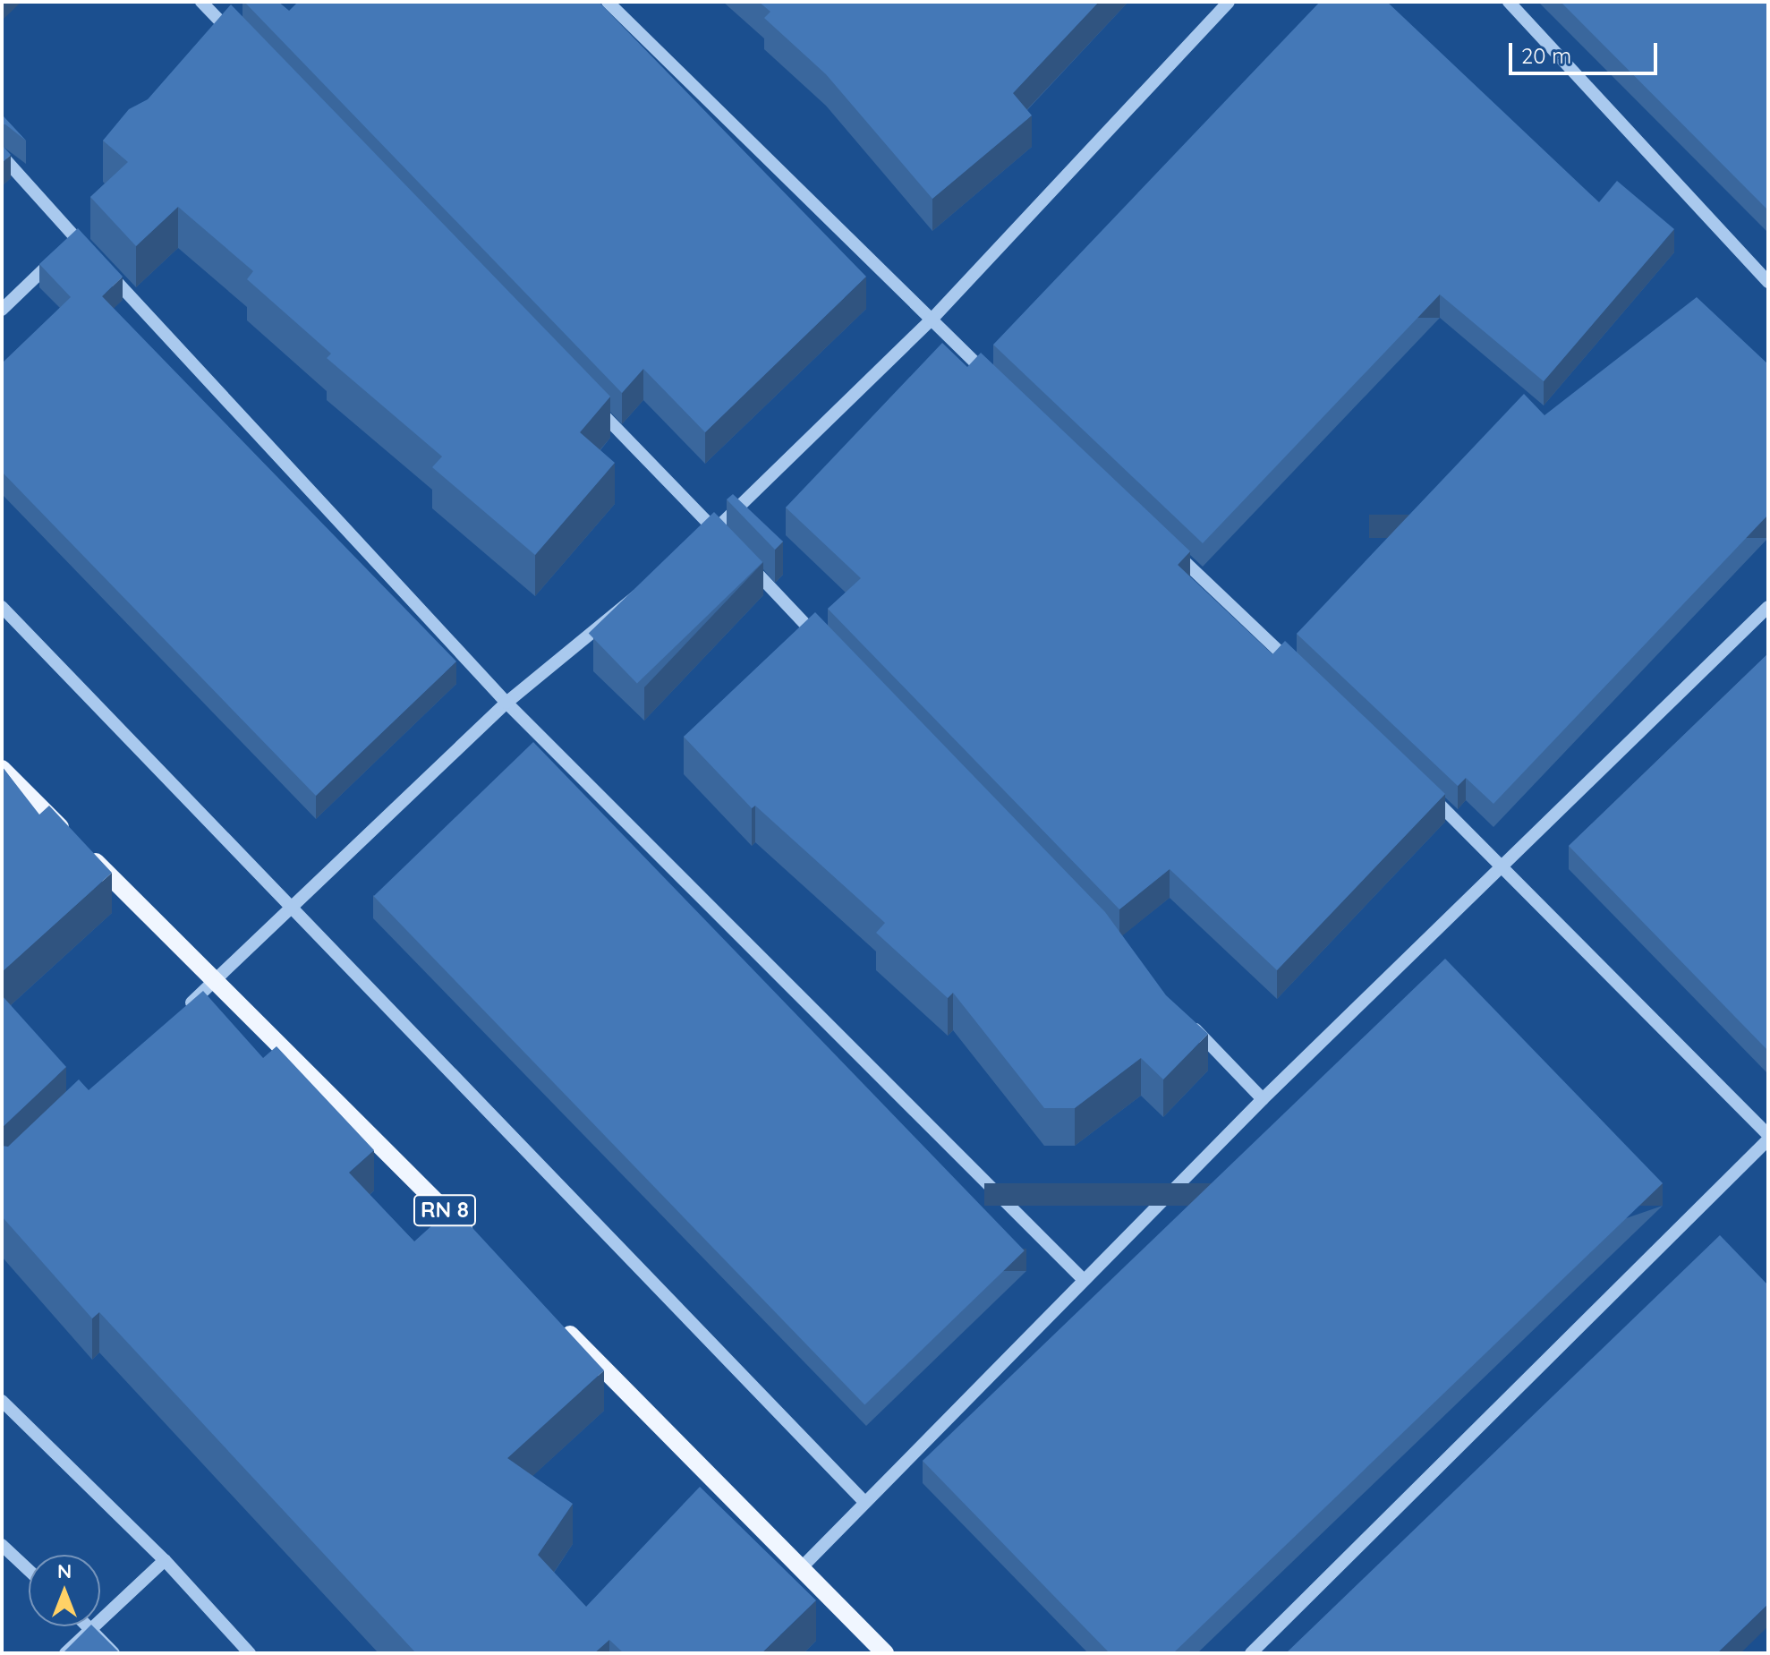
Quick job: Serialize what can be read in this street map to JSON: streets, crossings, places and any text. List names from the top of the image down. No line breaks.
{"streets":{"main road":["RN 8"]},"scale_bar":"20 m","north":"top"}
